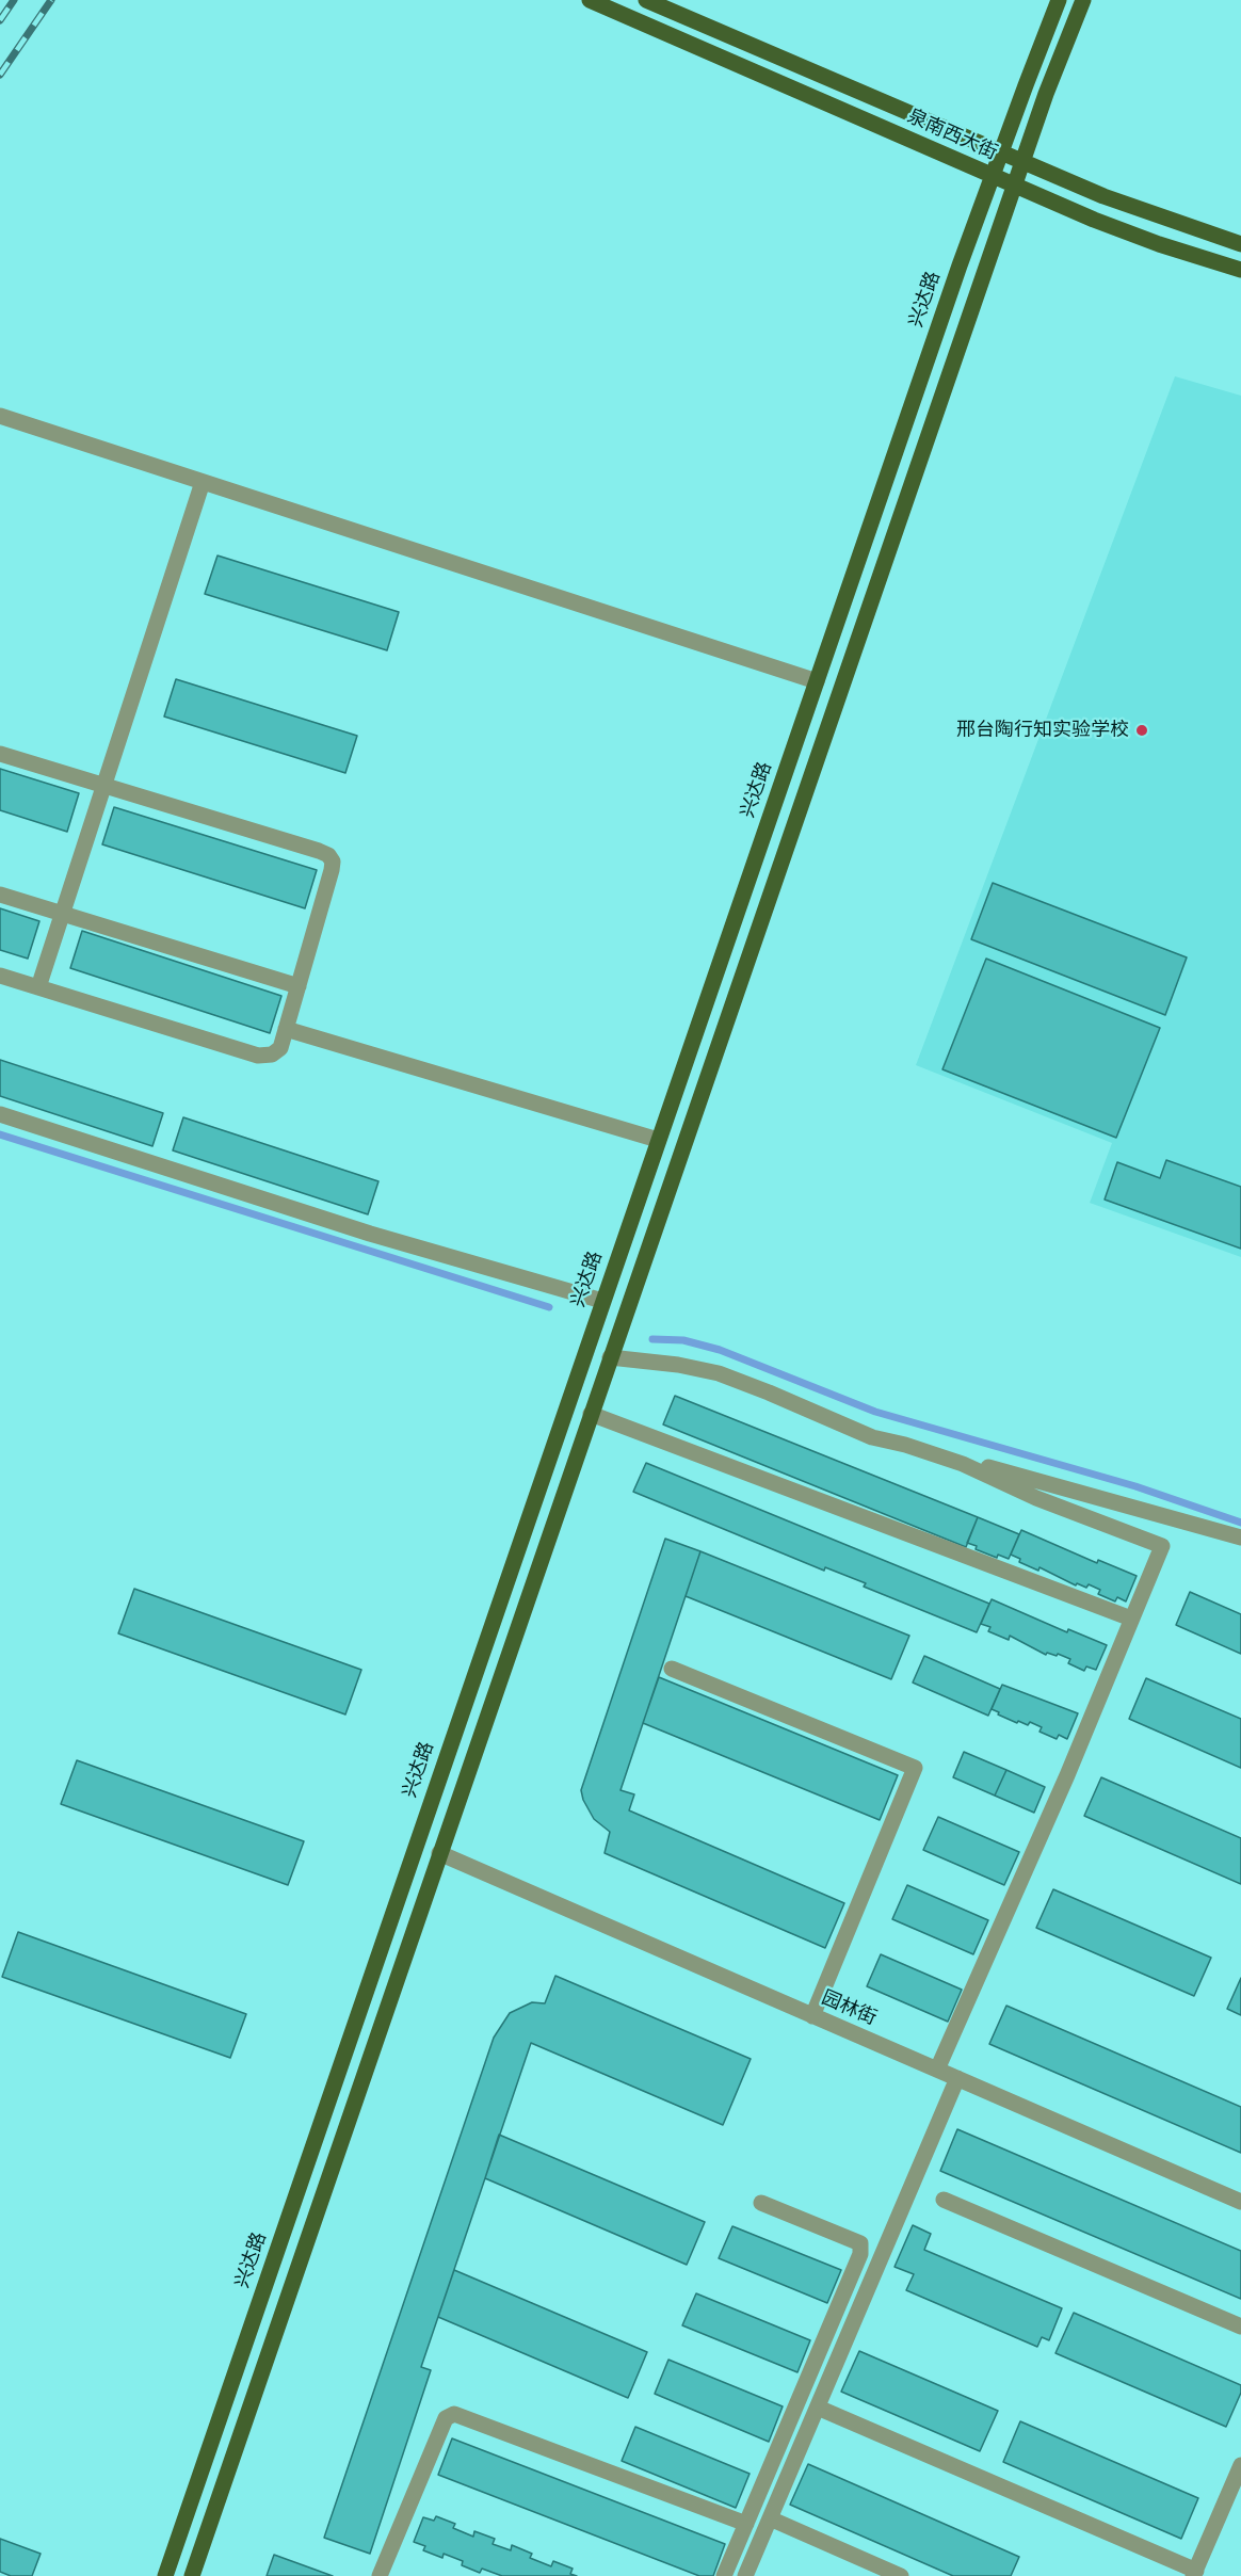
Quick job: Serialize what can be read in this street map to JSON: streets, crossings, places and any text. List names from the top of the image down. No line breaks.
{"streets":{"main road":["泉南西大街","兴达路"],"street":["园林街"]},"crossings":[["泉南西大街","兴达路"]],"places":["邢台陶行知实验学校"]}
